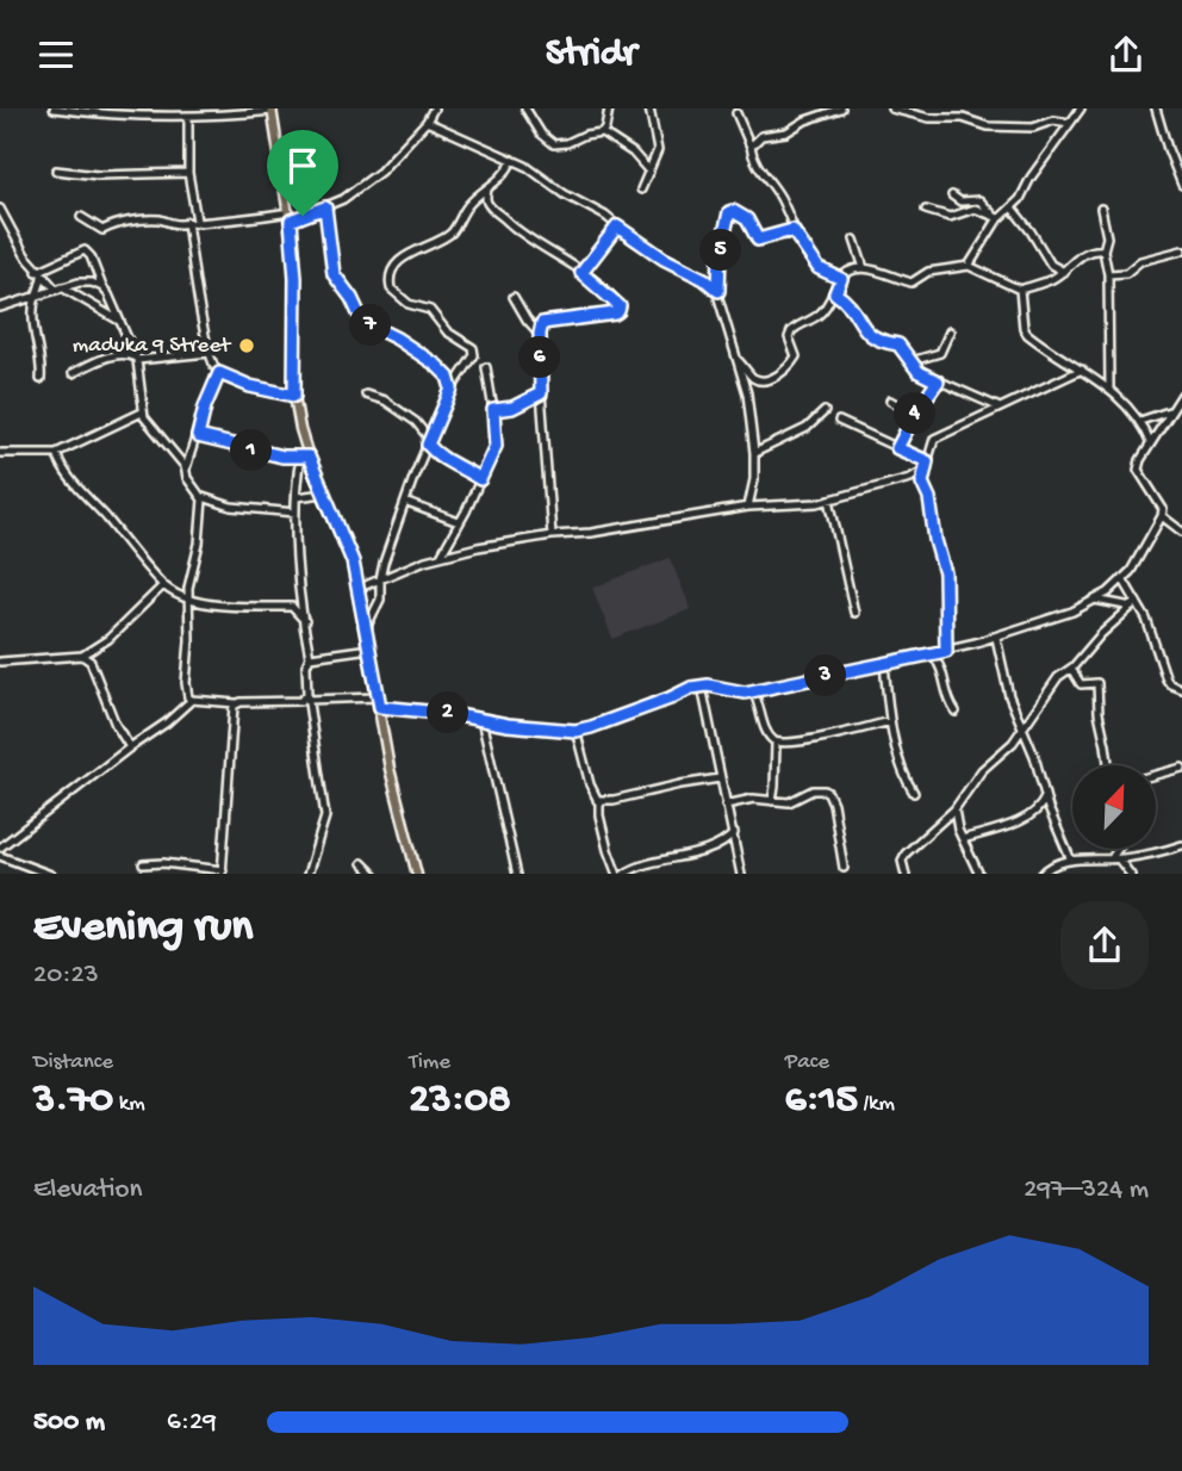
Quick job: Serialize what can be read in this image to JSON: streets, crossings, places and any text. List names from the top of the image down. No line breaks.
{"places":["maduka 9 Street"],"north":"top right","page":{"header":"Stridr","pins":["5","7","6","4","1","3","2"],"heading":["Evening run","20:23"],"stats":[["Distance","3.70 km"],["Time","23:08"],["Pace","6:15 /km"]],"chart":["Elevation","297–324 m"],"list":[{"name":"500 m","note":"6:29"}]}}
